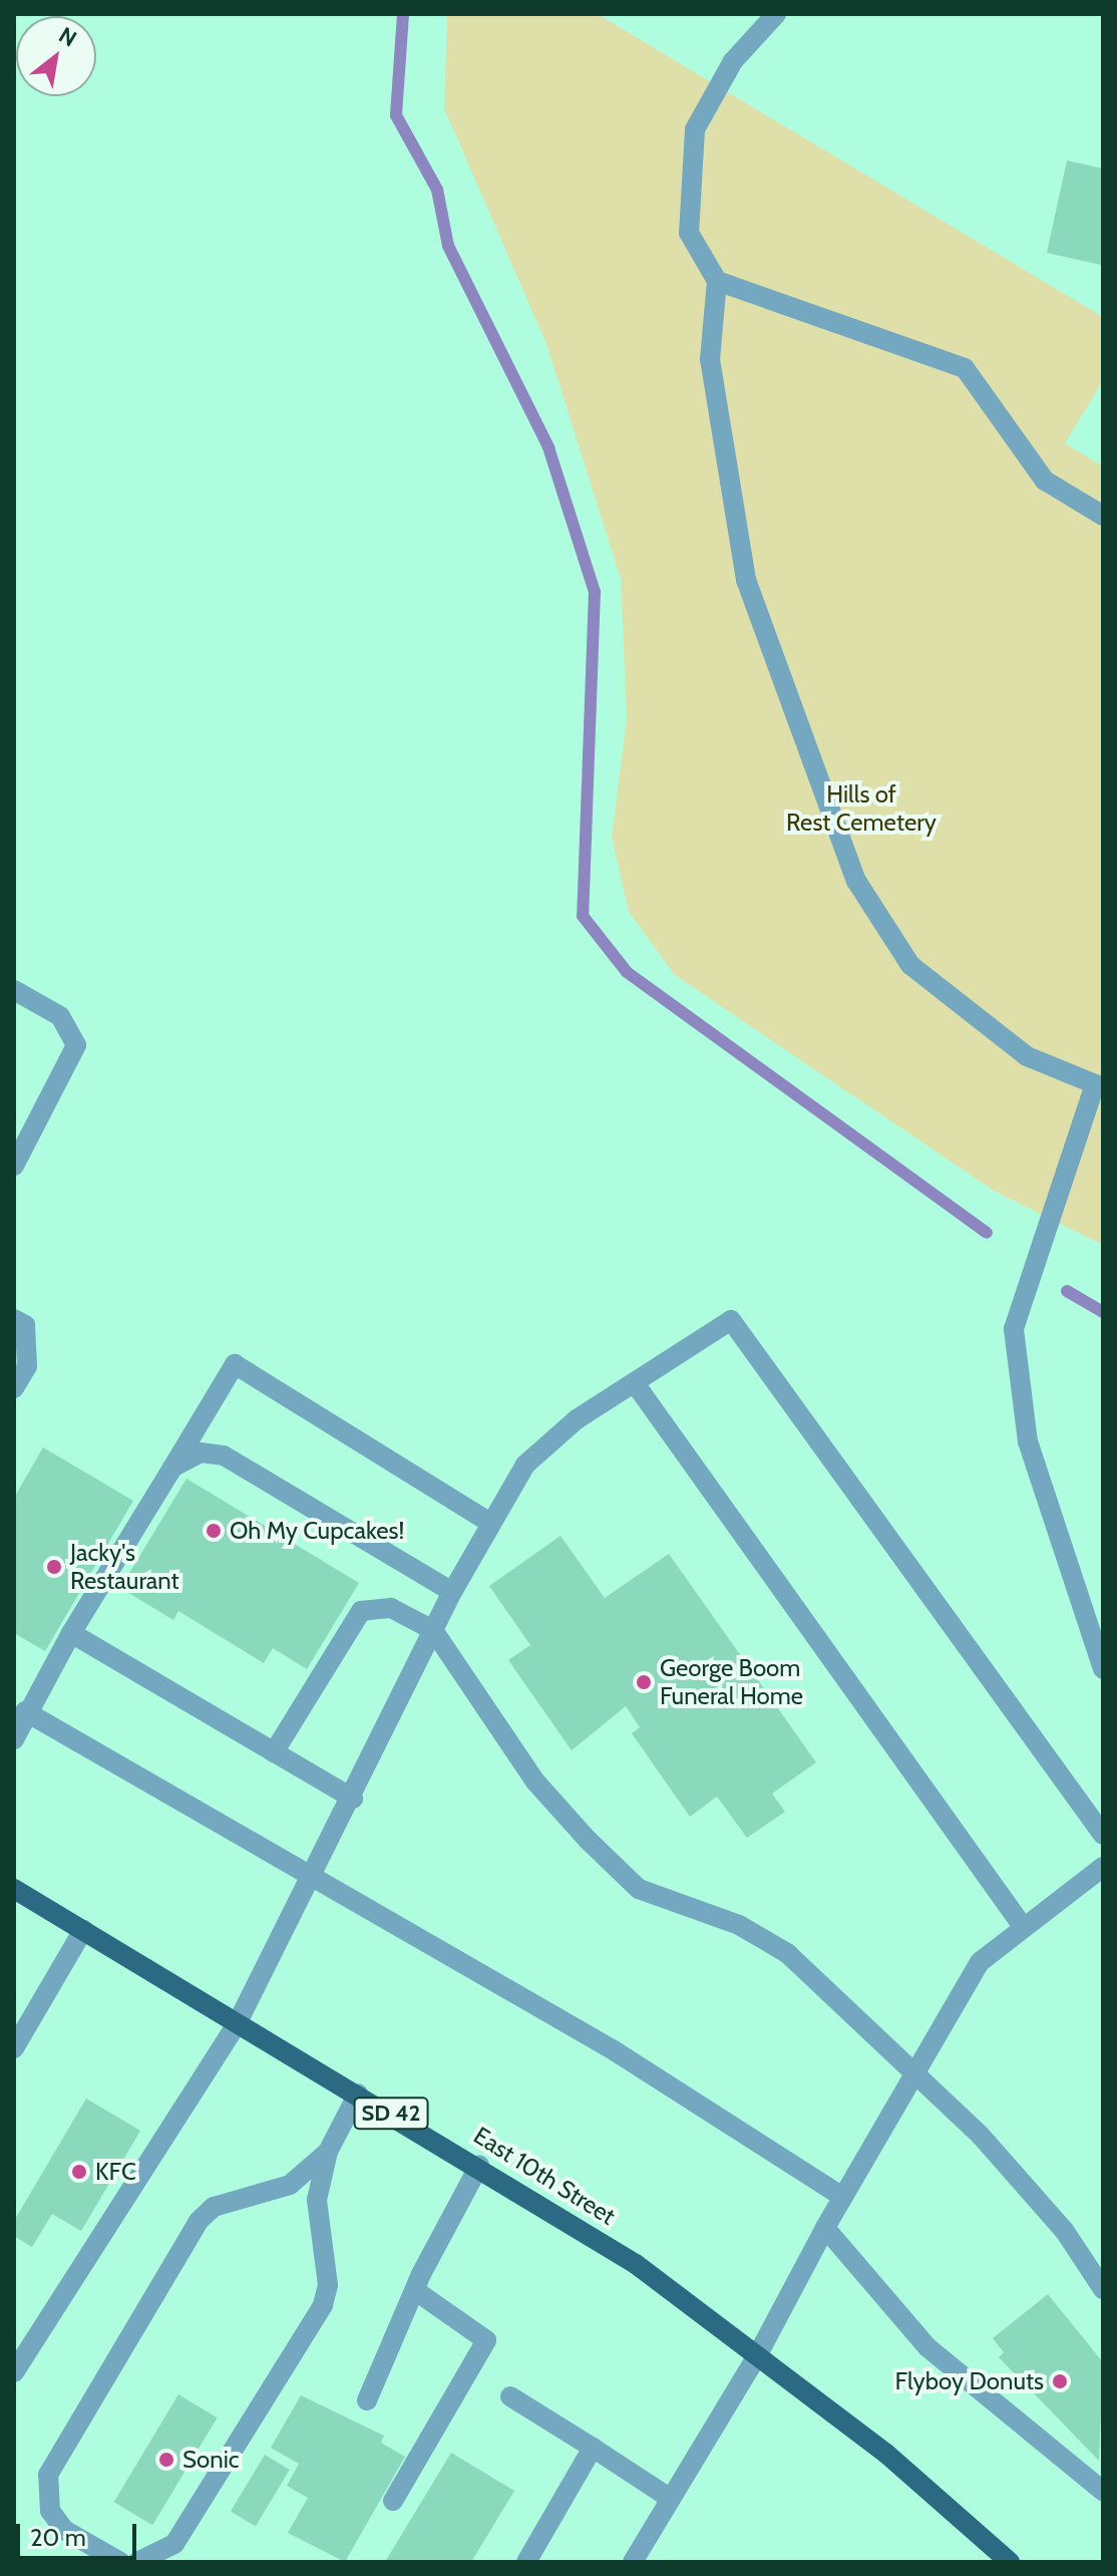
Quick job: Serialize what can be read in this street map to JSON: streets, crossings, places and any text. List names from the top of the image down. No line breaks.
{"streets":{"main road":["SD 42","East 10th Street"]},"parks":["Hills of Rest Cemetery"],"places":["Oh My Cupcakes!","Jacky's Restaurant","George Boom Funeral Home","KFC","Flyboy Donuts","Sonic"],"scale_bar":"20 m","north":"top right"}
